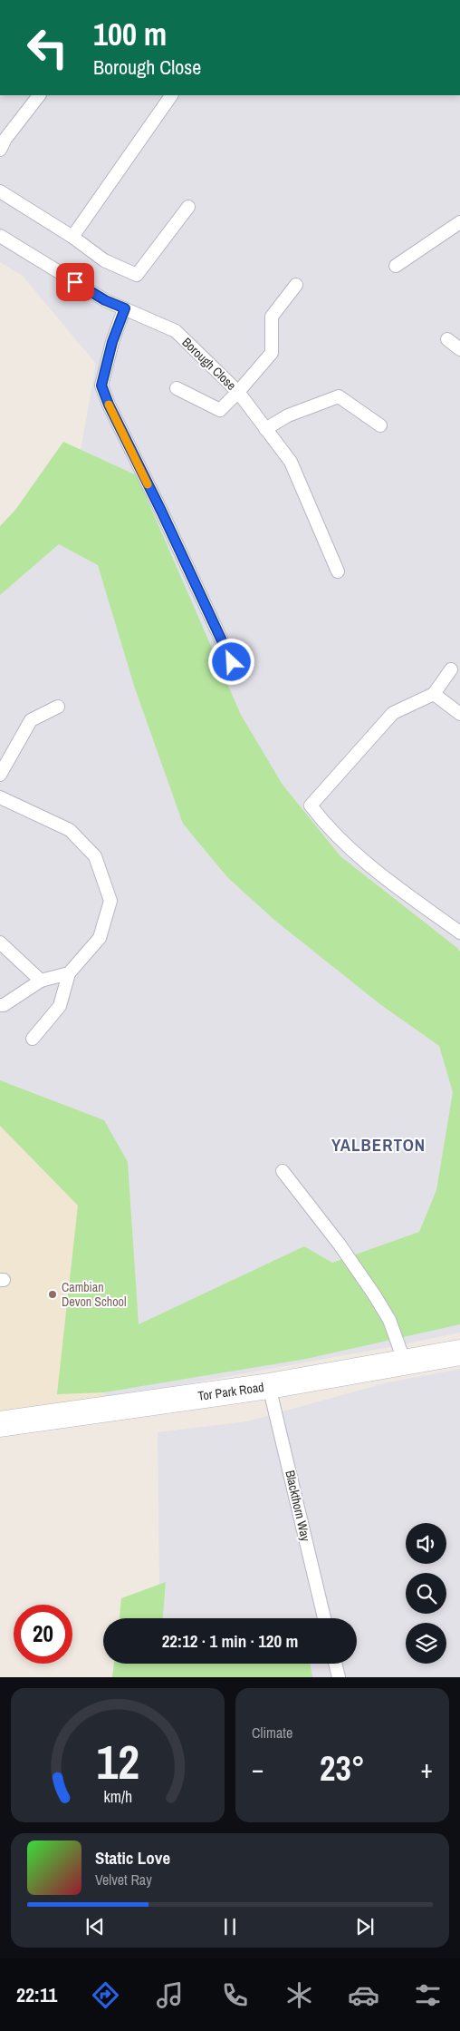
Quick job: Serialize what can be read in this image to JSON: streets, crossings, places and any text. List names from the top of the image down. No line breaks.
{"streets":{"street":["Tor Park Road"],"lane":["Borough Close","Blackthorn Way"]},"crossings":[["Tor Park Road","Blackthorn Way"]],"districts":["YALBERTON"],"places":["Cambian Devon School"],"page":{"turn":["100 m","Borough Close"],"limit":"20","trip":"22:12 · 1 min · 120 m","tile":"Climate","heat":["−","23°","+"],"song":["Static Love","Velvet Ray"],"tabs":"22:11","gauge":["12","km/h"]}}
